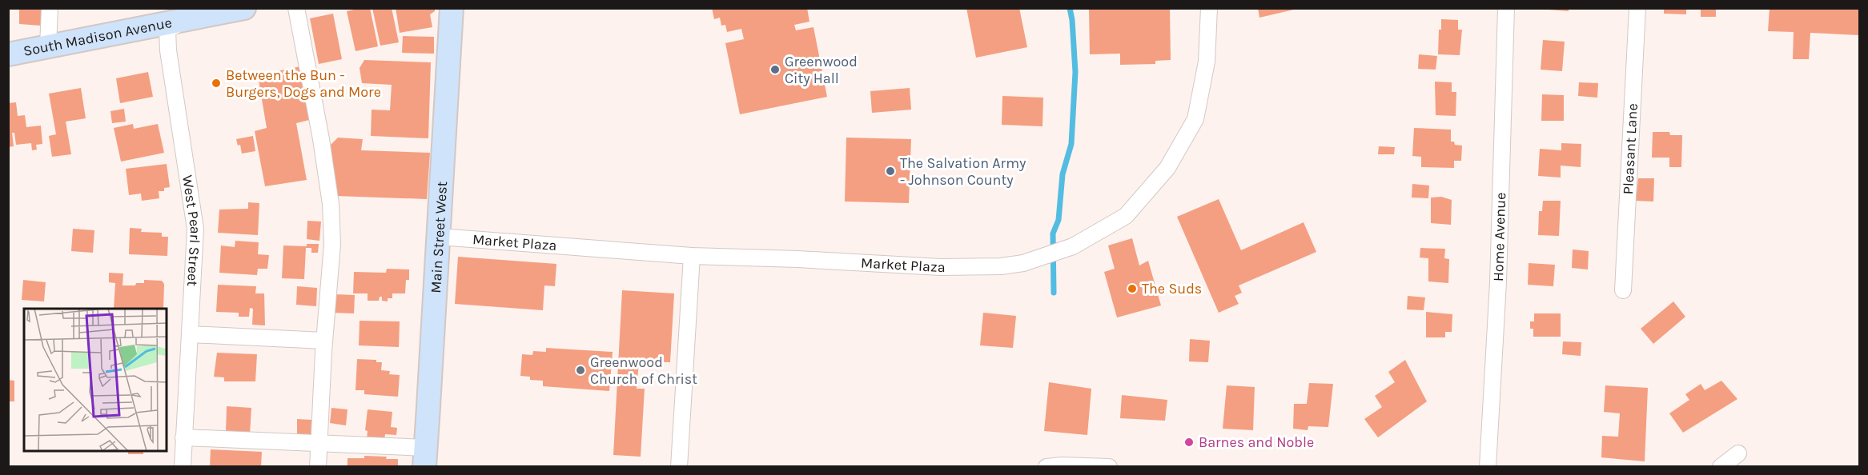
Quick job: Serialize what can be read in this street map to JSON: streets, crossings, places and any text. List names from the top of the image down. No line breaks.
{"streets":{"main road":["South Madison Avenue","Main Street West"],"street":["Pleasant Lane","West Pearl Street","Home Avenue","Market Plaza"]},"crossings":[["South Madison Avenue","West Pearl Street"],["Main Street West","Market Plaza"]],"places":["Greenwood City Hall","Between the Bun - Burgers, Dogs and More","The Salvation Army - Johnson County","The Suds","Greenwood Church of Christ","Barnes and Noble"]}
